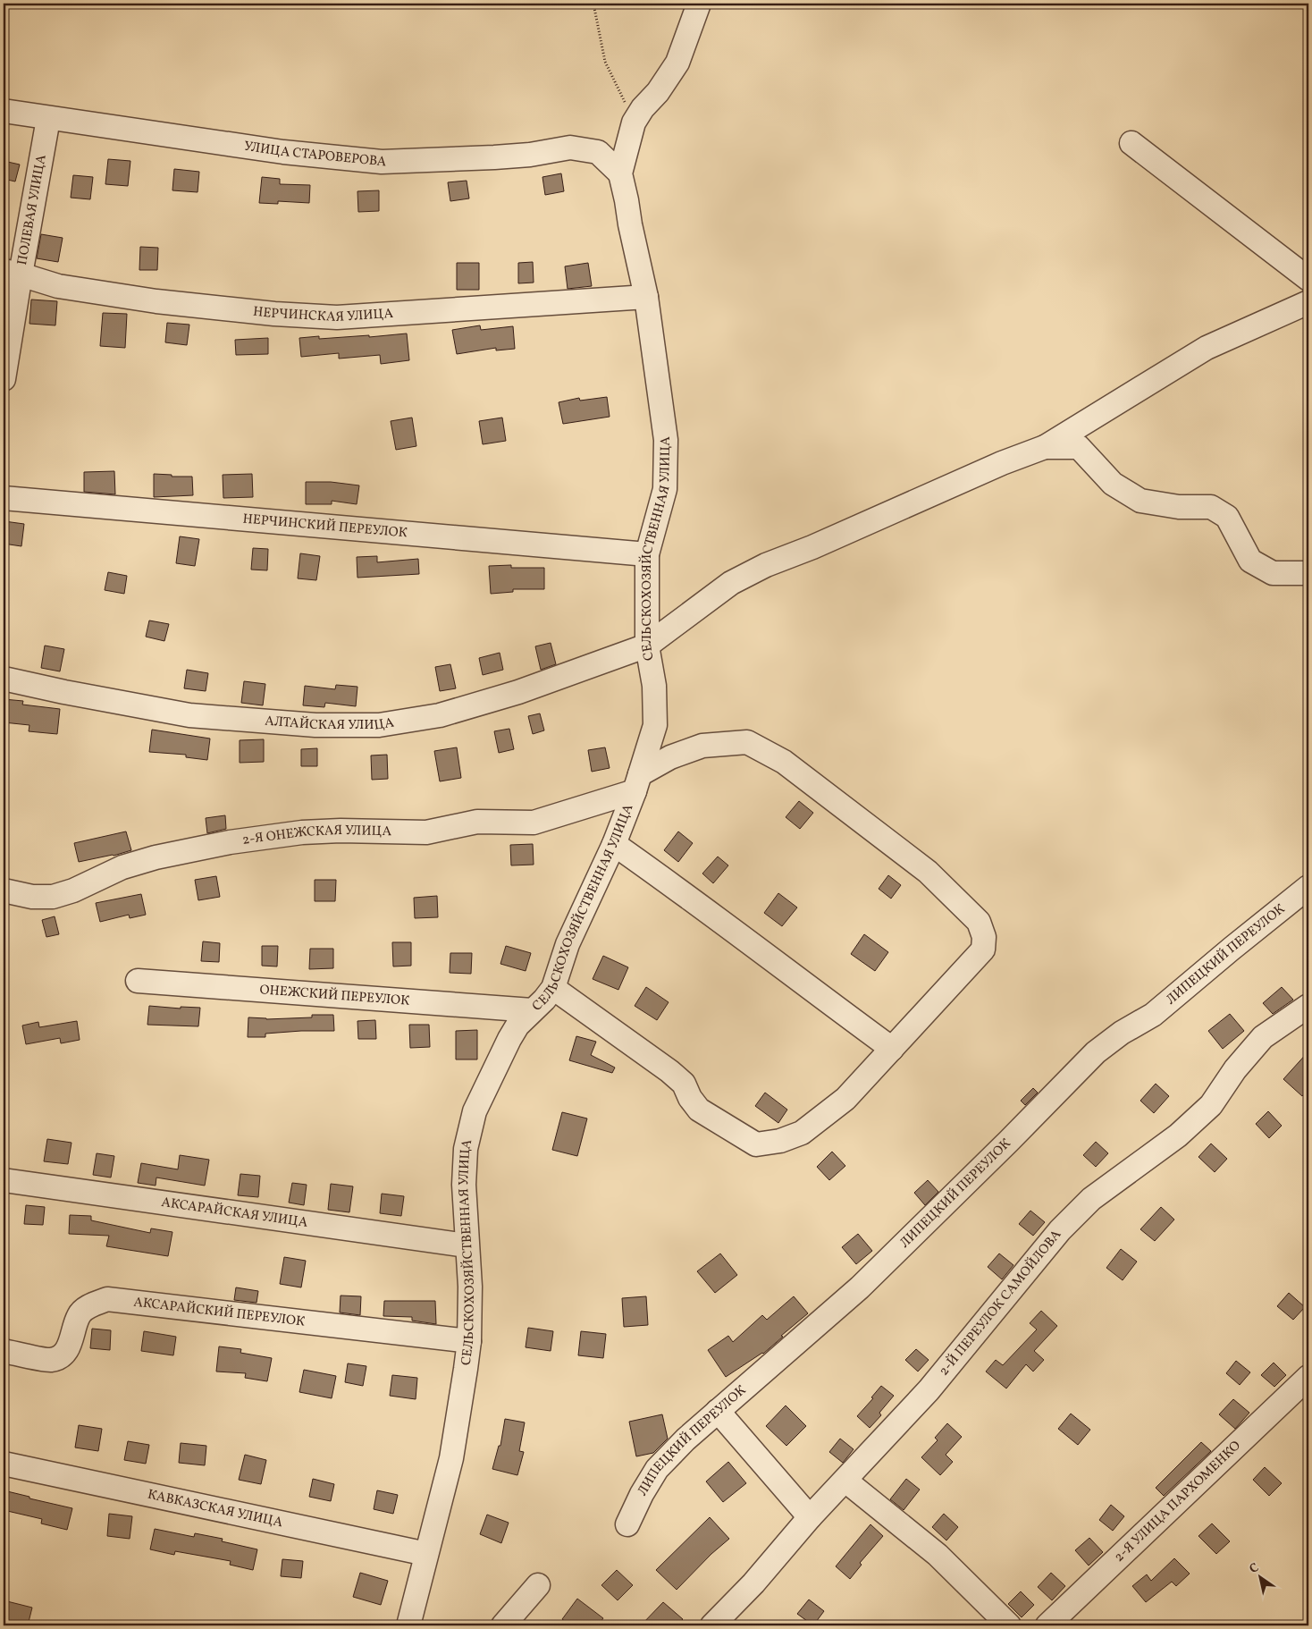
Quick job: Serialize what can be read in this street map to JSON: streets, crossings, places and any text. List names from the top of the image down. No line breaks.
{"streets":{"street":["УЛИЦА СТАРОВЕРОВА","ПОЛЕВАЯ УЛИЦА","НЕРЧИНСКАЯ УЛИЦА","НЕРЧИНСКИЙ ПЕРЕУЛОК","СЕЛЬСКОХОЗЯЙСТВЕННАЯ УЛИЦА","АЛТАЙСКАЯ УЛИЦА","2-Я ОНЕЖСКАЯ УЛИЦА","ЛИПЕЦКИЙ ПЕРЕУЛОК","ОНЕЖСКИЙ ПЕРЕУЛОК","АКСАРАЙСКАЯ УЛИЦА","2-Й ПЕРЕУЛОК САМОЙЛОВА","АКСАРАЙСКИЙ ПЕРЕУЛОК","2-Я УЛИЦА ПАРХОМЕНКО","КАВКАЗСКАЯ УЛИЦА"]},"crossings":[["УЛИЦА СТАРОВЕРОВА","ПОЛЕВАЯ УЛИЦА"],["УЛИЦА СТАРОВЕРОВА","СЕЛЬСКОХОЗЯЙСТВЕННАЯ УЛИЦА"],["ПОЛЕВАЯ УЛИЦА","НЕРЧИНСКАЯ УЛИЦА"],["НЕРЧИНСКАЯ УЛИЦА","СЕЛЬСКОХОЗЯЙСТВЕННАЯ УЛИЦА"],["НЕРЧИНСКИЙ ПЕРЕУЛОК","СЕЛЬСКОХОЗЯЙСТВЕННАЯ УЛИЦА"],["СЕЛЬСКОХОЗЯЙСТВЕННАЯ УЛИЦА","АЛТАЙСКАЯ УЛИЦА"],["СЕЛЬСКОХОЗЯЙСТВЕННАЯ УЛИЦА","2-Я ОНЕЖСКАЯ УЛИЦА"],["СЕЛЬСКОХОЗЯЙСТВЕННАЯ УЛИЦА","ОНЕЖСКИЙ ПЕРЕУЛОК"],["СЕЛЬСКОХОЗЯЙСТВЕННАЯ УЛИЦА","АКСАРАЙСКАЯ УЛИЦА"],["СЕЛЬСКОХОЗЯЙСТВЕННАЯ УЛИЦА","АКСАРАЙСКИЙ ПЕРЕУЛОК"],["СЕЛЬСКОХОЗЯЙСТВЕННАЯ УЛИЦА","КАВКАЗСКАЯ УЛИЦА"]],"north":"top left"}
